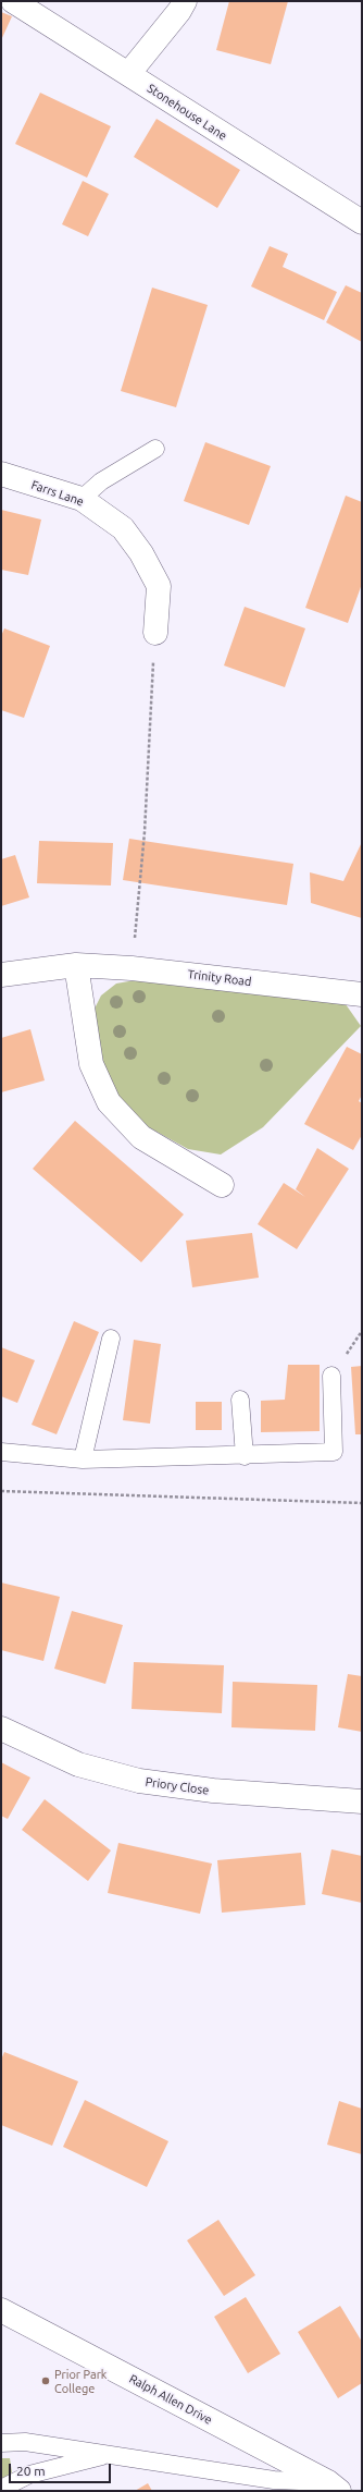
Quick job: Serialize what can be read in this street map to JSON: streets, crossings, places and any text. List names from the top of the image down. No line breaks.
{"streets":{"street":["Stonehouse Lane","Farrs Lane","Trinity Road","Priory Close","Ralph Allen Drive"]},"places":["Prior Park College"],"scale_bar":"20 m"}
